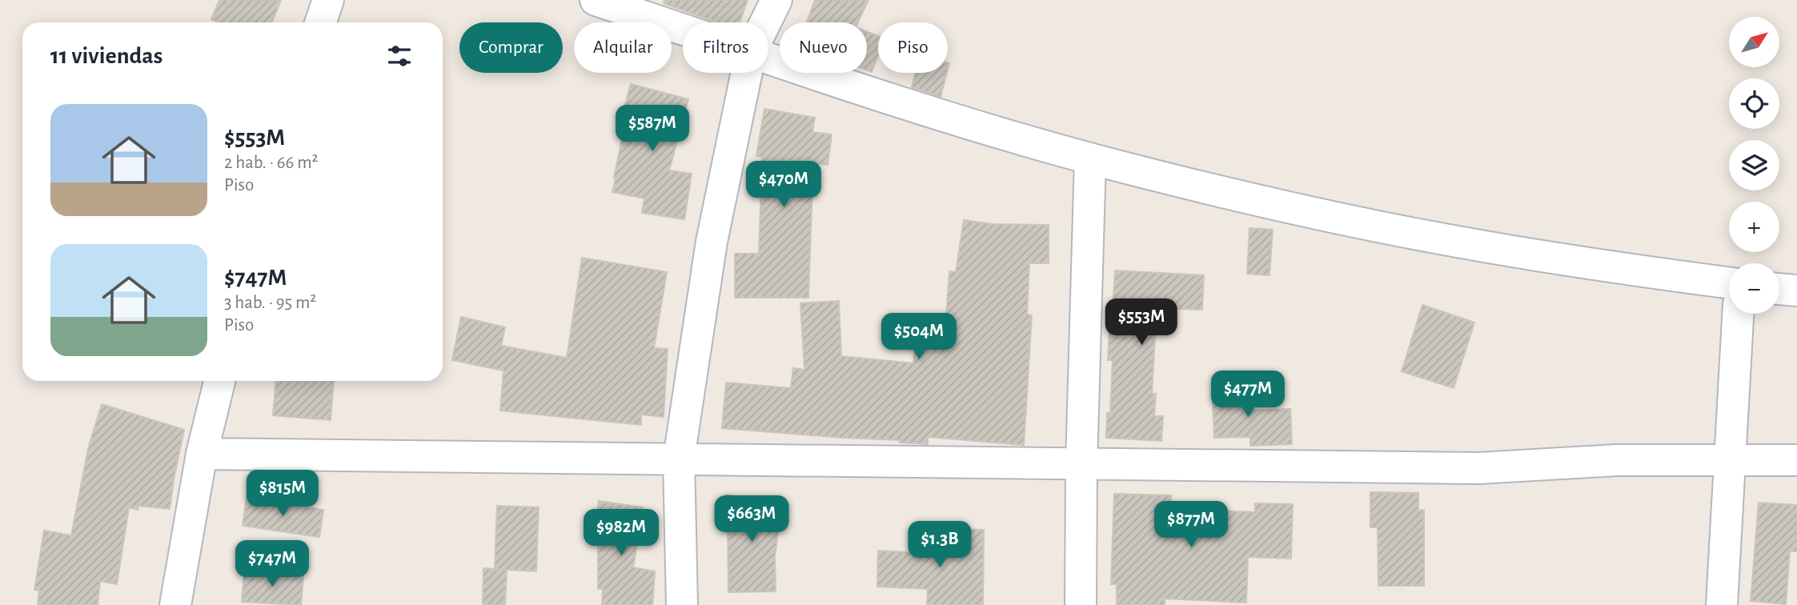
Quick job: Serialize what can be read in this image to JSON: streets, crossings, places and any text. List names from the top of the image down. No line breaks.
{"north":"top right","page":{"map_buttons":["+","−"],"chip":["Comprar","Alquilar","Filtros","Nuevo","Piso"],"heading":"11 viviendas","list":[{"name":"$553M","note":"2 hab. · 66 m² · Piso"},{"name":"$747M","note":"3 hab. · 95 m² · Piso"}],"price":["$587M","$470M","$553M","$504M","$477M","$815M","$663M","$877M","$982M","$1.3B","$747M"]}}
